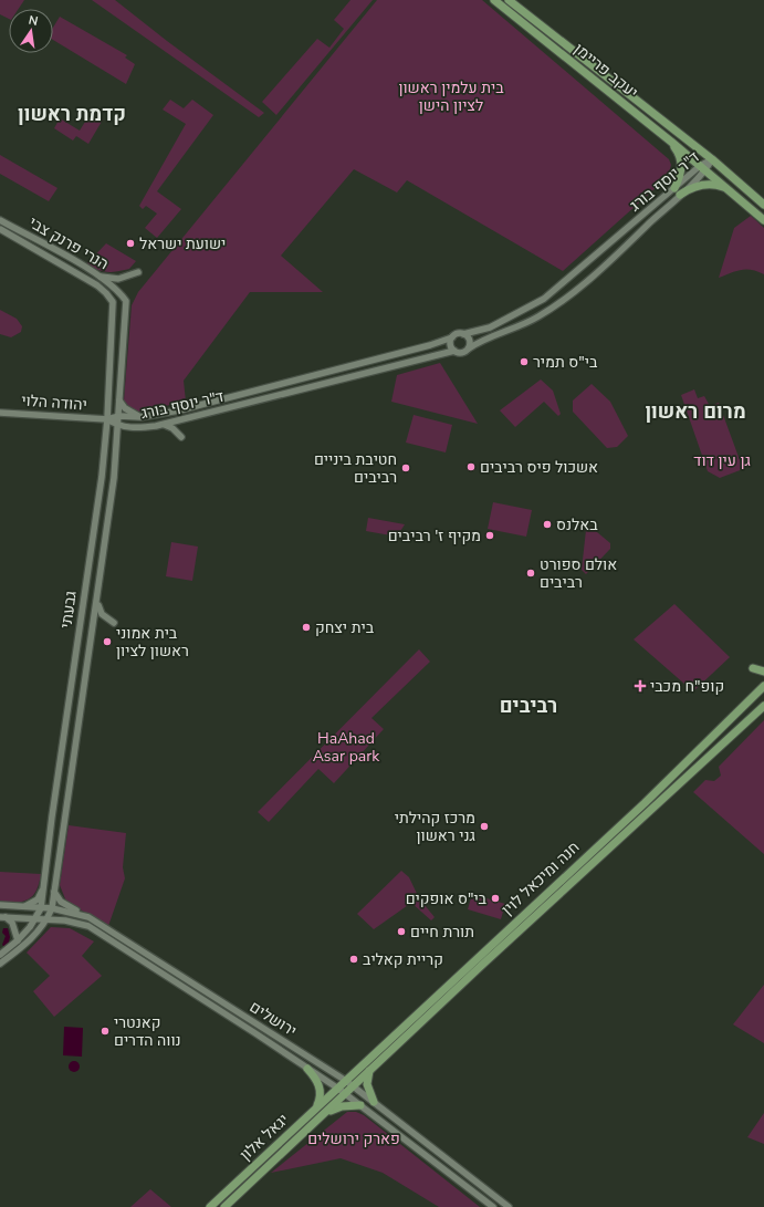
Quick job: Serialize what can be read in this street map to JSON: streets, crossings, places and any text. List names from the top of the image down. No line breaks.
{"streets":{"main road":["יעקב פריימן","חנה ומיכאל לוין","יגאל אלון"],"street":["ד\"ר יוסף בורג","הנרי פרנק צבי","יהודה הלוי","גבעתי","ירושלים"]},"crossings":[["יעקב פריימן","ד\"ר יוסף בורג"],["ד\"ר יוסף בורג","יהודה הלוי"],["ד\"ר יוסף בורג","גבעתי"],["הנרי פרנק צבי","גבעתי"],["יהודה הלוי","גבעתי"],["גבעתי","ירושלים"],["חנה ומיכאל לוין","ירושלים"],["חנה ומיכאל לוין","יגאל אלון"],["ירושלים","יגאל אלון"]],"districts":["קדמת ראשון","מרום ראשון","רביבים"],"parks":["בית עלמין ראשון לציון הישן","גן עין דוד","HaAhad Asar park","פארק ירושלים"],"places":{"other":["ישועת ישראל","בי\"ס תמיר","אשכול פיס רביבים","חטיבת ביניים רביבים","באלנס","מקיף ז' רביבים","אולם ספורט רביבים","בית יצחק","בית אמוני ראשון לציון","מרכז קהילתי גני ראשון","בי\"ס אופקים","תורת חיים","קריית קאליב","קאנטרי נווה הדרים"],"health":["קופ\"ח מכבי"]},"north":"top"}
